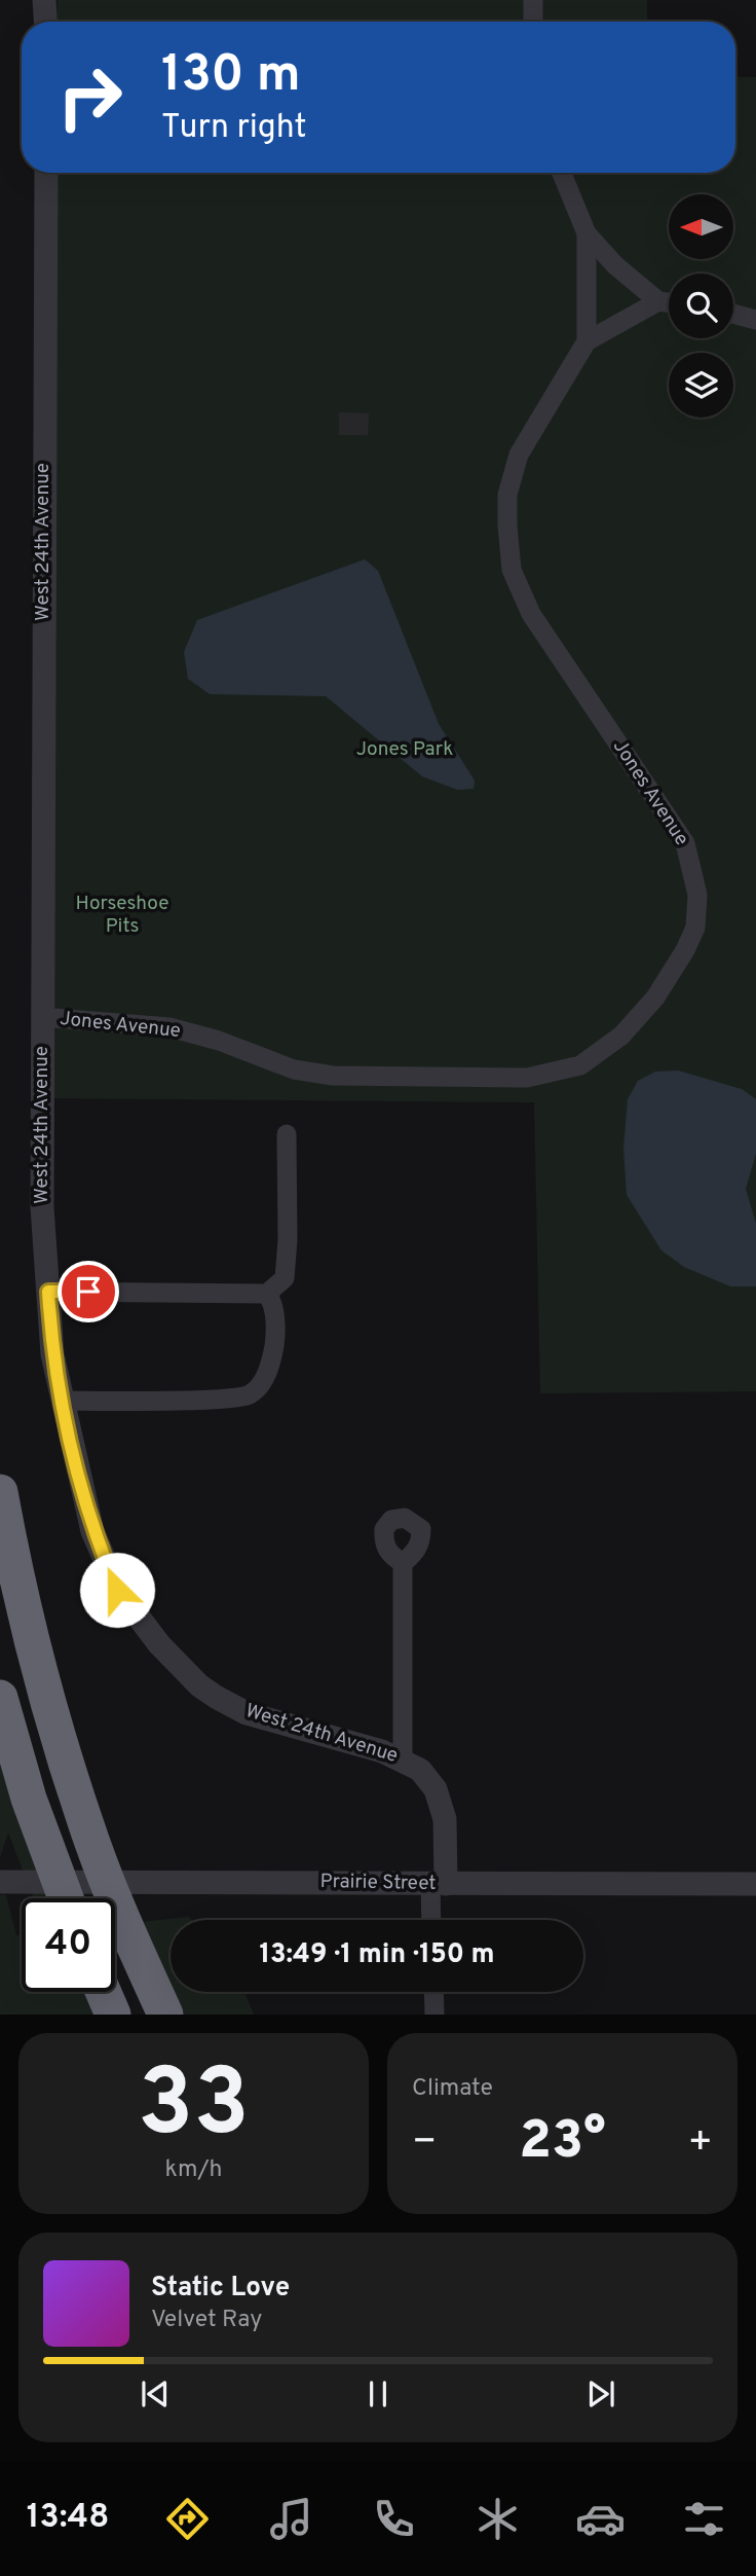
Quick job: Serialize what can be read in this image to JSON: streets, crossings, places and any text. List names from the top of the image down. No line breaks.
{"streets":{"street":["West 24th Avenue","Jones Avenue","Prairie Street"]},"crossings":[["West 24th Avenue","Jones Avenue"],["West 24th Avenue","Prairie Street"]],"parks":["Jones Park","Horseshoe Pits"],"north":"left","page":{"turn":["130 m","Turn right"],"limit":"40","trip":"13:49 · 1 min · 150 m","tile":[["33","km/h"],"Climate"],"heat":["−","23°","+"],"song":["Static Love","Velvet Ray"],"tabs":"13:48"}}
